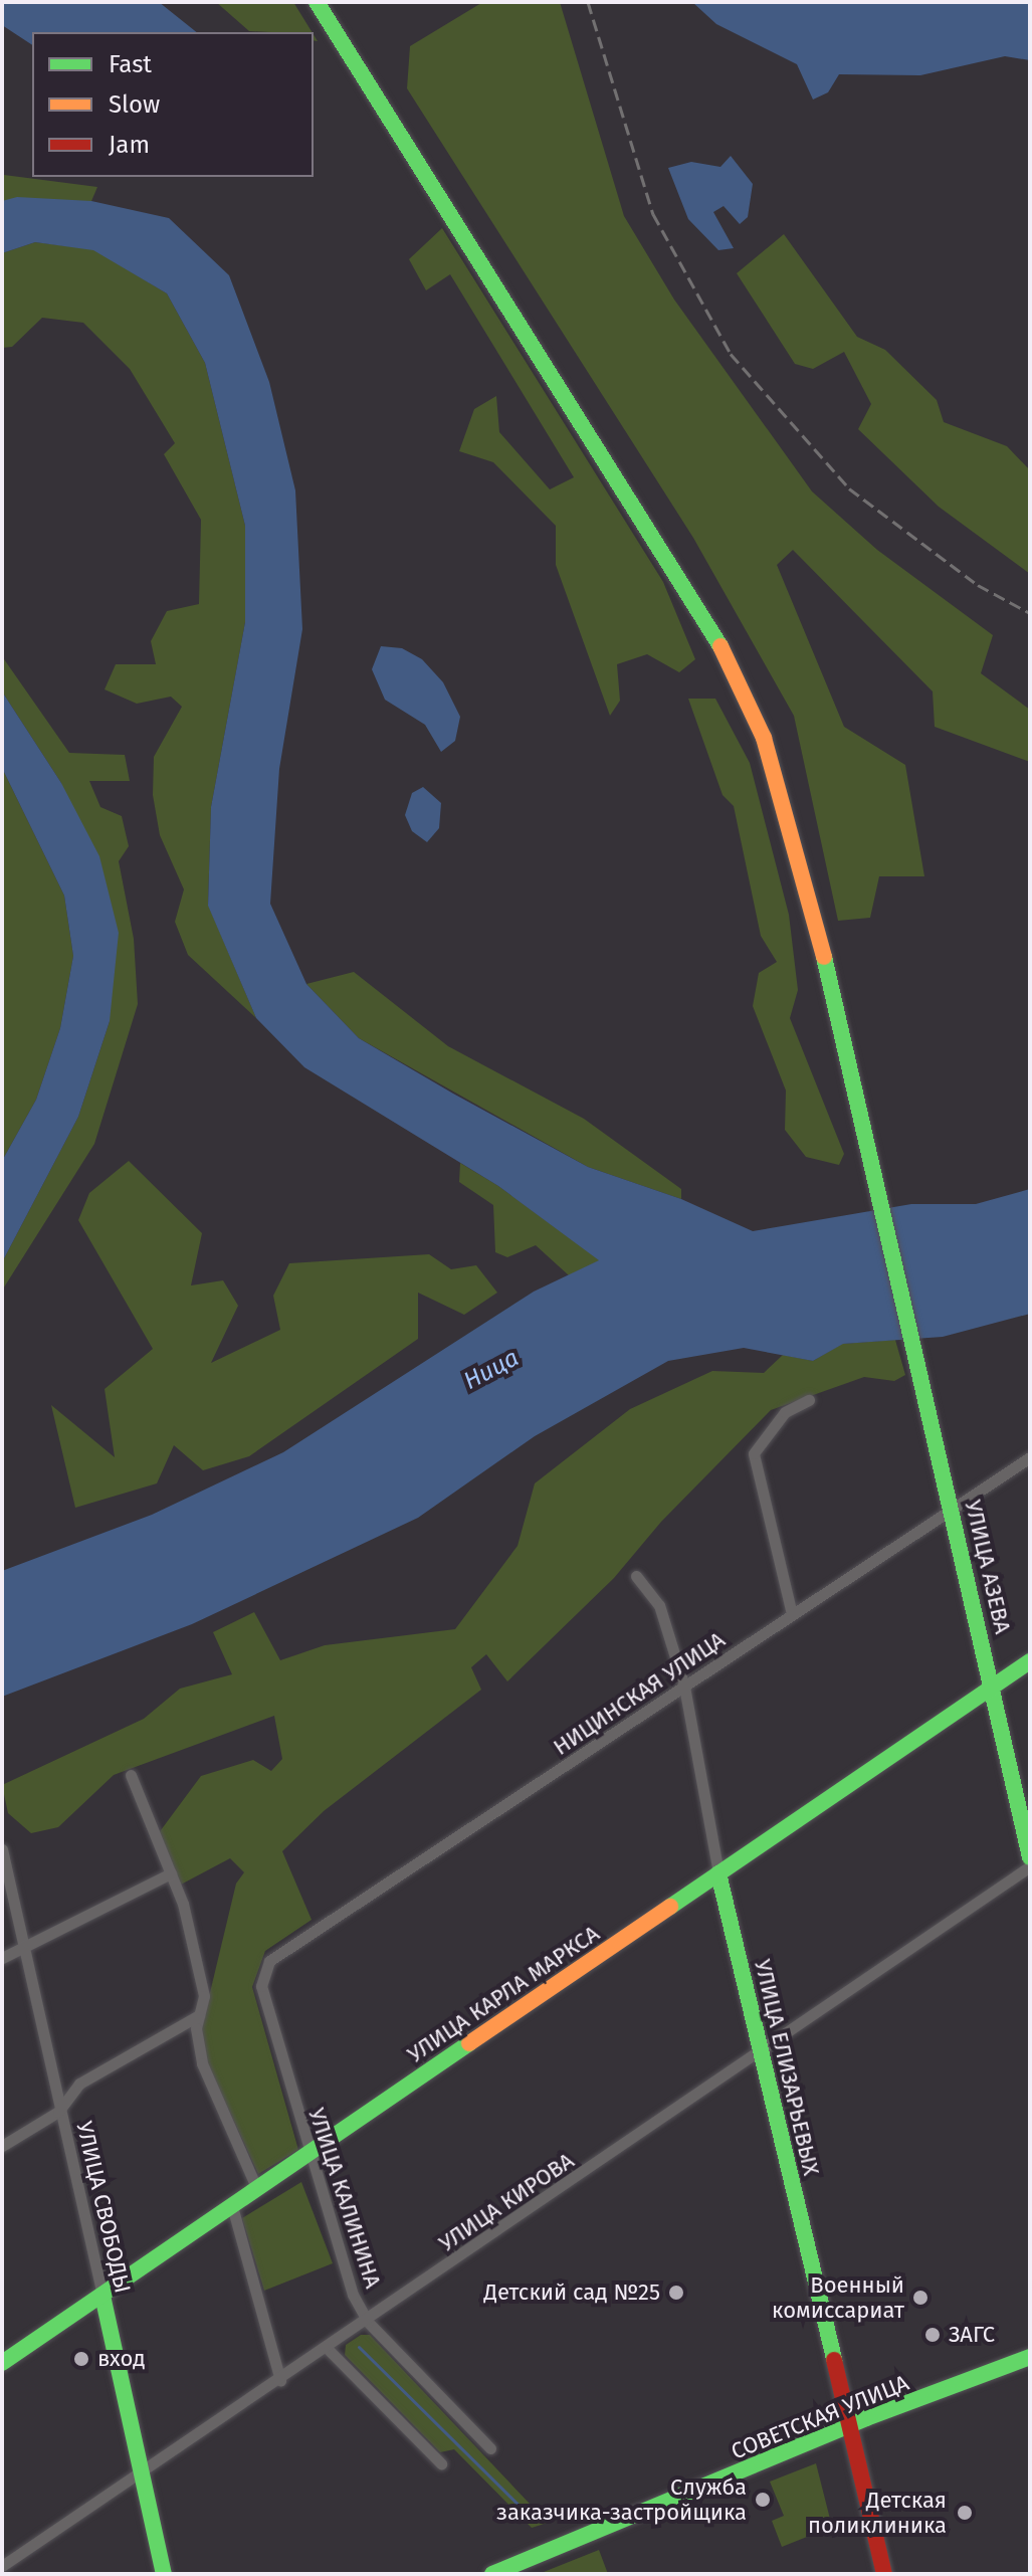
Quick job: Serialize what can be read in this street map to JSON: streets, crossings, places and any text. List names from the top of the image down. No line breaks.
{"streets":{"street":["УЛИЦА АЗЕВА","НИЦИНСКАЯ УЛИЦА","УЛИЦА КАРЛА МАРКСА","УЛИЦА ЕЛИЗАРЬЕВЫХ","УЛИЦА КАЛИНИНА","УЛИЦА КИРОВА","УЛИЦА СВОБОДЫ","СОВЕТСКАЯ УЛИЦА"]},"crossings":[["УЛИЦА АЗЕВА","НИЦИНСКАЯ УЛИЦА"],["УЛИЦА АЗЕВА","УЛИЦА КАРЛА МАРКСА"],["НИЦИНСКАЯ УЛИЦА","УЛИЦА ЕЛИЗАРЬЕВЫХ"],["НИЦИНСКАЯ УЛИЦА","УЛИЦА КАЛИНИНА"],["УЛИЦА КАРЛА МАРКСА","УЛИЦА ЕЛИЗАРЬЕВЫХ"],["УЛИЦА КАРЛА МАРКСА","УЛИЦА КАЛИНИНА"],["УЛИЦА КАРЛА МАРКСА","УЛИЦА СВОБОДЫ"],["УЛИЦА ЕЛИЗАРЬЕВЫХ","УЛИЦА КИРОВА"],["УЛИЦА ЕЛИЗАРЬЕВЫХ","СОВЕТСКАЯ УЛИЦА"],["УЛИЦА КАЛИНИНА","УЛИЦА КИРОВА"],["УЛИЦА КИРОВА","УЛИЦА СВОБОДЫ"]],"water":["Ница"],"places":["Детский сад №25","Военный комиссариат","ЗАГС","вход","Служба заказчика-застройщика","Детская поликлиника"],"legend":["Fast","Slow","Jam"]}
